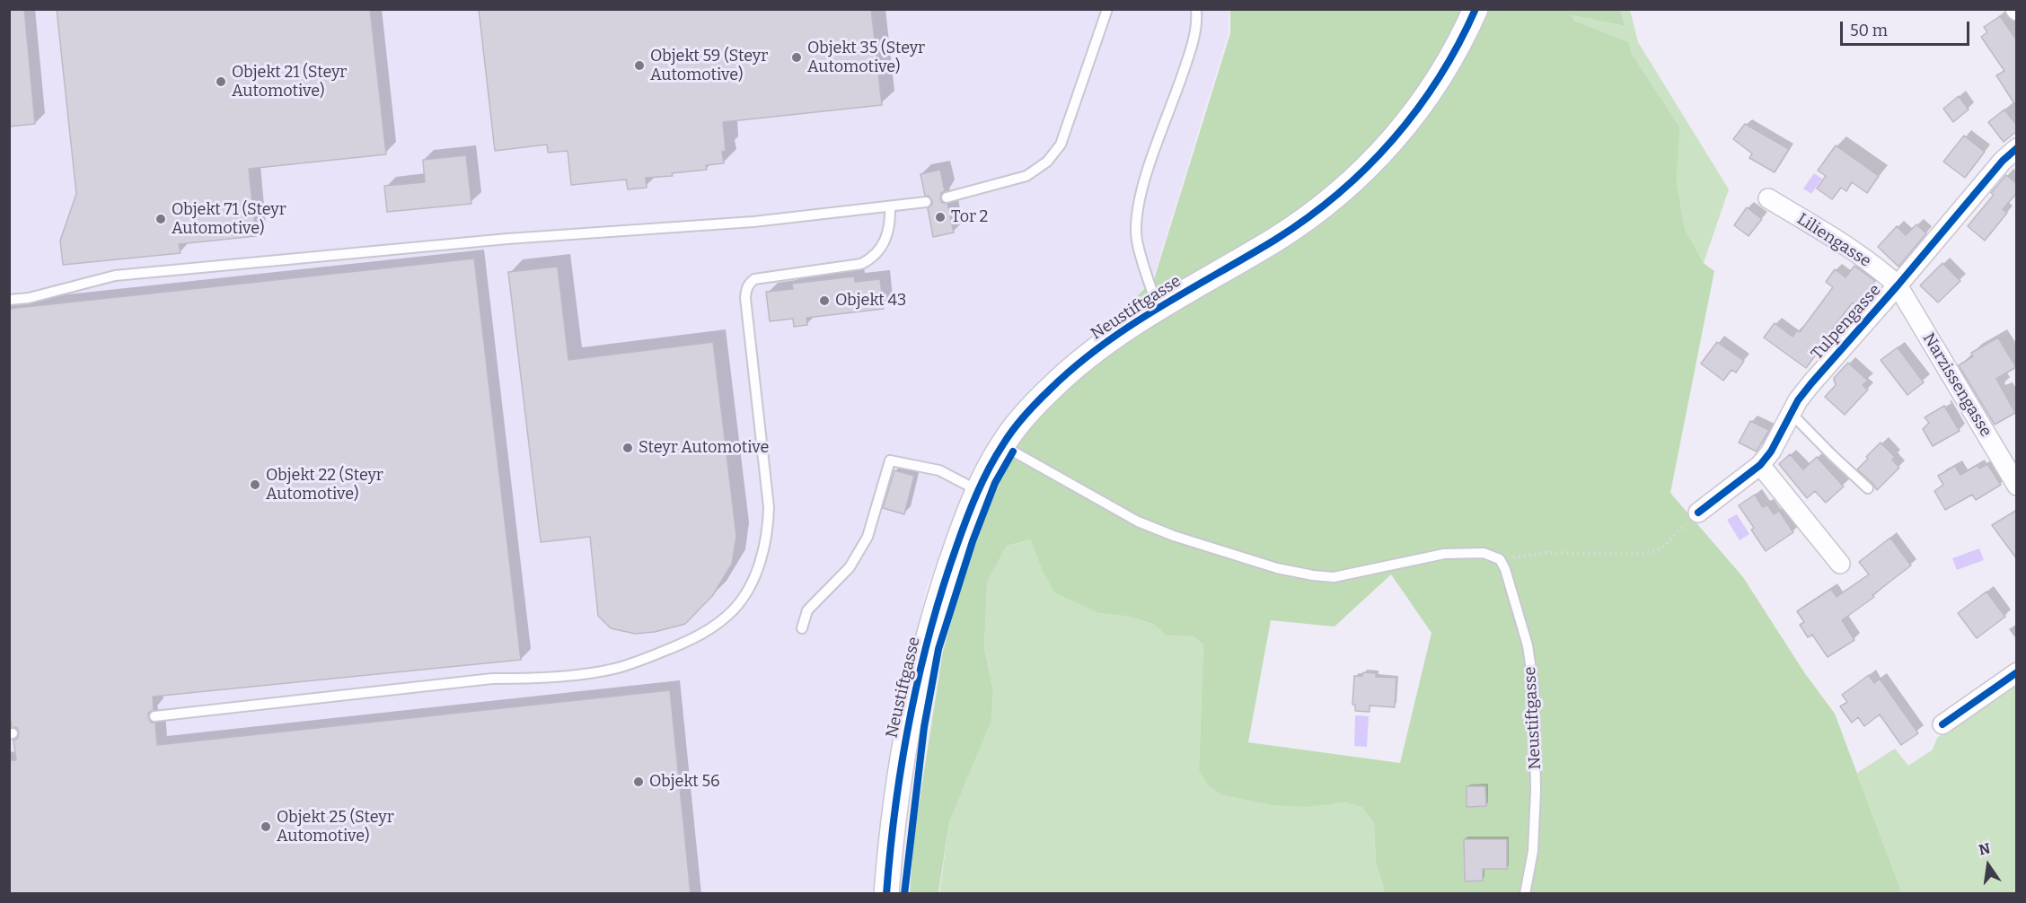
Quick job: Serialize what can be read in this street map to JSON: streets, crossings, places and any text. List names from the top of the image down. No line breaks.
{"streets":{"street":["Liliengasse","Neustiftgasse","Tulpengasse","Narzissengasse"]},"crossings":[["Liliengasse","Tulpengasse"],["Liliengasse","Narzissengasse"],["Tulpengasse","Narzissengasse"]],"places":["Objekt 35 (Steyr Automotive)","Objekt 59 (Steyr Automotive)","Objekt 21 (Steyr Automotive)","Tor 2","Objekt 71 (Steyr Automotive)","Objekt 43","Steyr Automotive","Objekt 22 (Steyr Automotive)","Objekt 56","Objekt 25 (Steyr Automotive)"],"scale_bar":"50 m","north":"top"}
